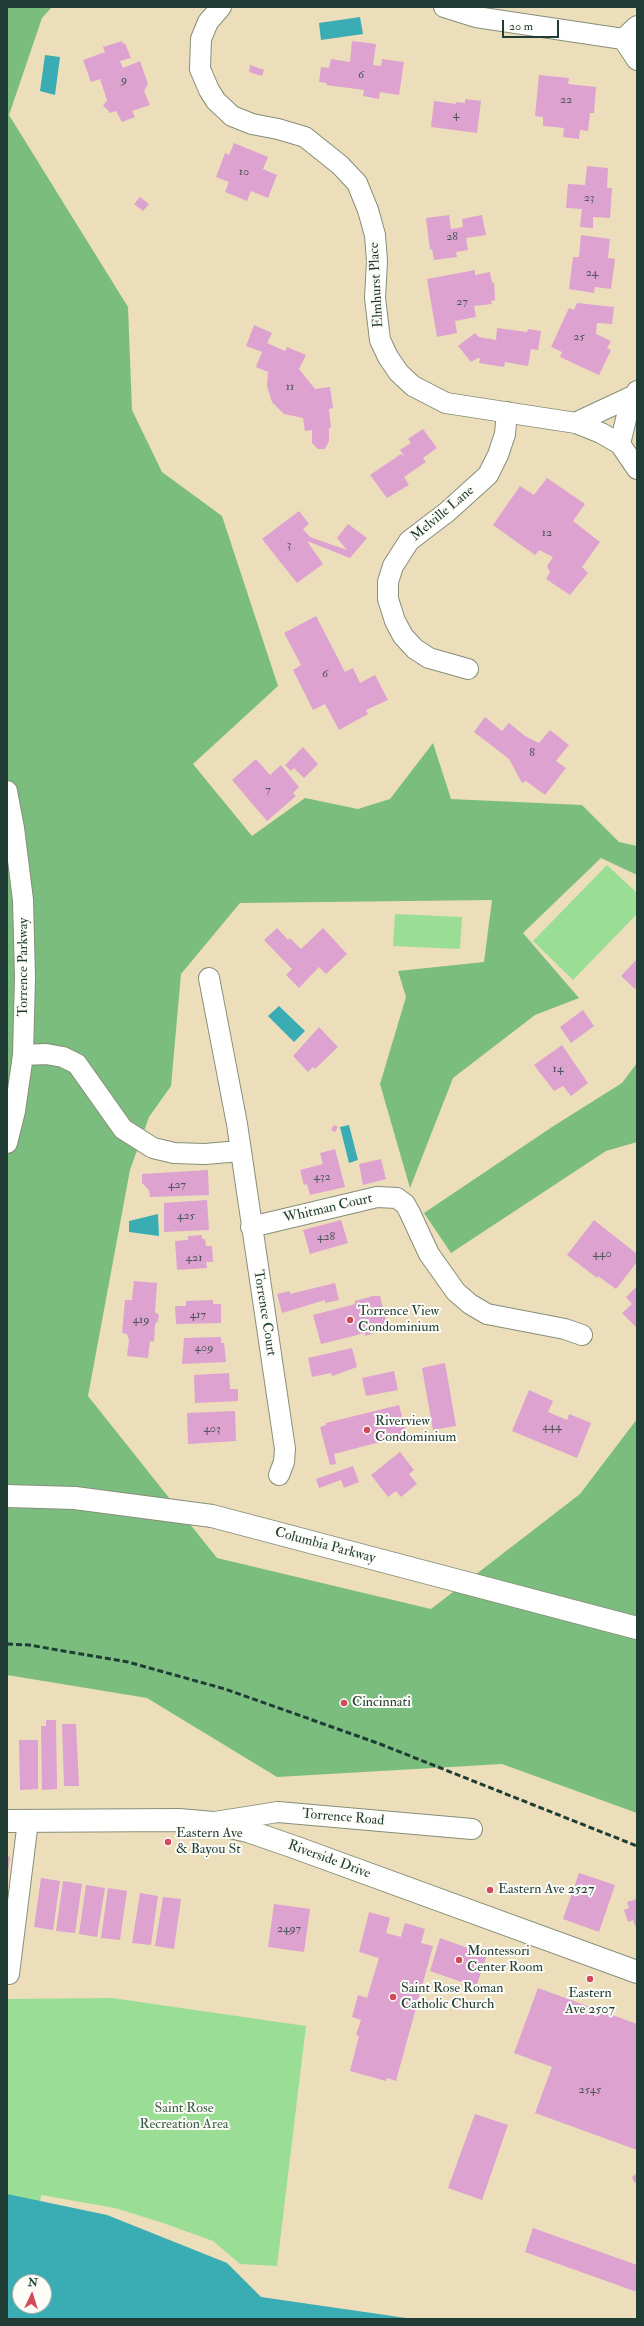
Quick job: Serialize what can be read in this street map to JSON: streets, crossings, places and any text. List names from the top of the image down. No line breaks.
{"streets":{"main road":["Columbia Parkway","Riverside Drive"],"street":["Elmhurst Place","Melville Lane","Torrence Parkway","Whitman Court","Torrence Court","Torrence Road"]},"crossings":[["Elmhurst Place","Melville Lane"],["Whitman Court","Torrence Court"],["Torrence Road","Riverside Drive"]],"parks":["Saint Rose Recreation Area"],"places":["Torrence View Condominium","Riverview Condominium","Cincinnati","Eastern Ave & Bayou St","Eastern Ave 2527","Montessori Center Room","Eastern Ave 2507","Saint Rose Roman Catholic Church"],"house_numbers":["6","9","22","4","10","23","28","24","27","25","11","12","3","6","8","7","14","432","427","425","428","440","421","417","419","409","444","403","2497","2545"],"scale_bar":"20 m","north":"top"}
